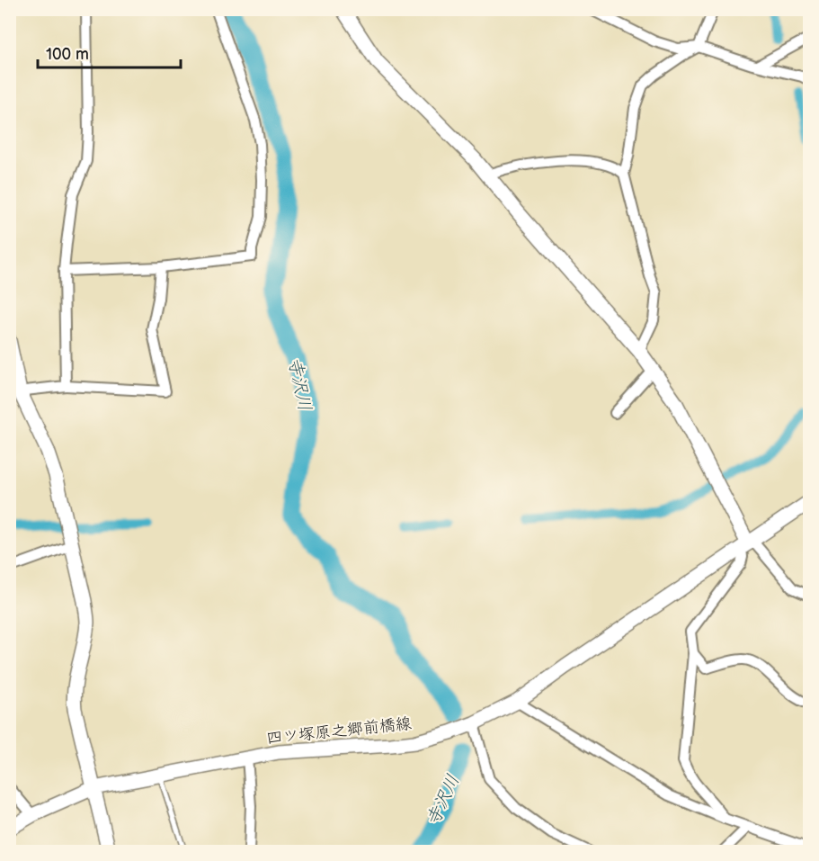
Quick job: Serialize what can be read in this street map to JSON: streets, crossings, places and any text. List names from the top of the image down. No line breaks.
{"streets":{"street":["四ツ塚原之郷前橋線"]},"water":["寺沢川"],"scale_bar":"100 m"}
